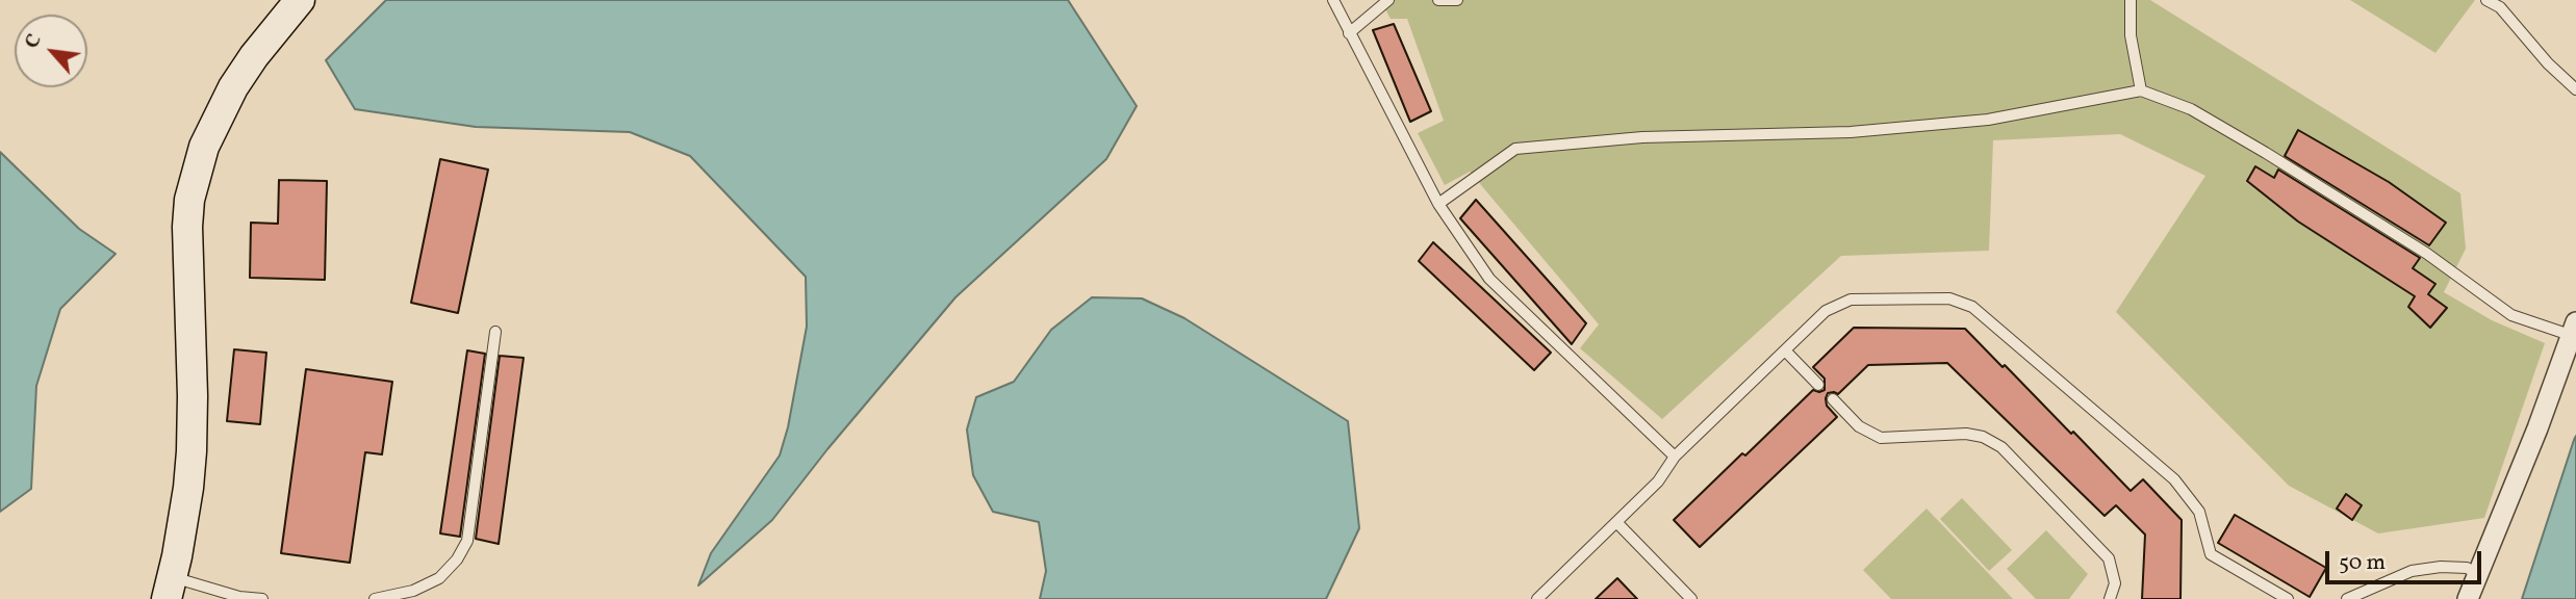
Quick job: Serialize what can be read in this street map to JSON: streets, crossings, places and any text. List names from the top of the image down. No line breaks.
{"scale_bar":"50 m","north":"top left"}
